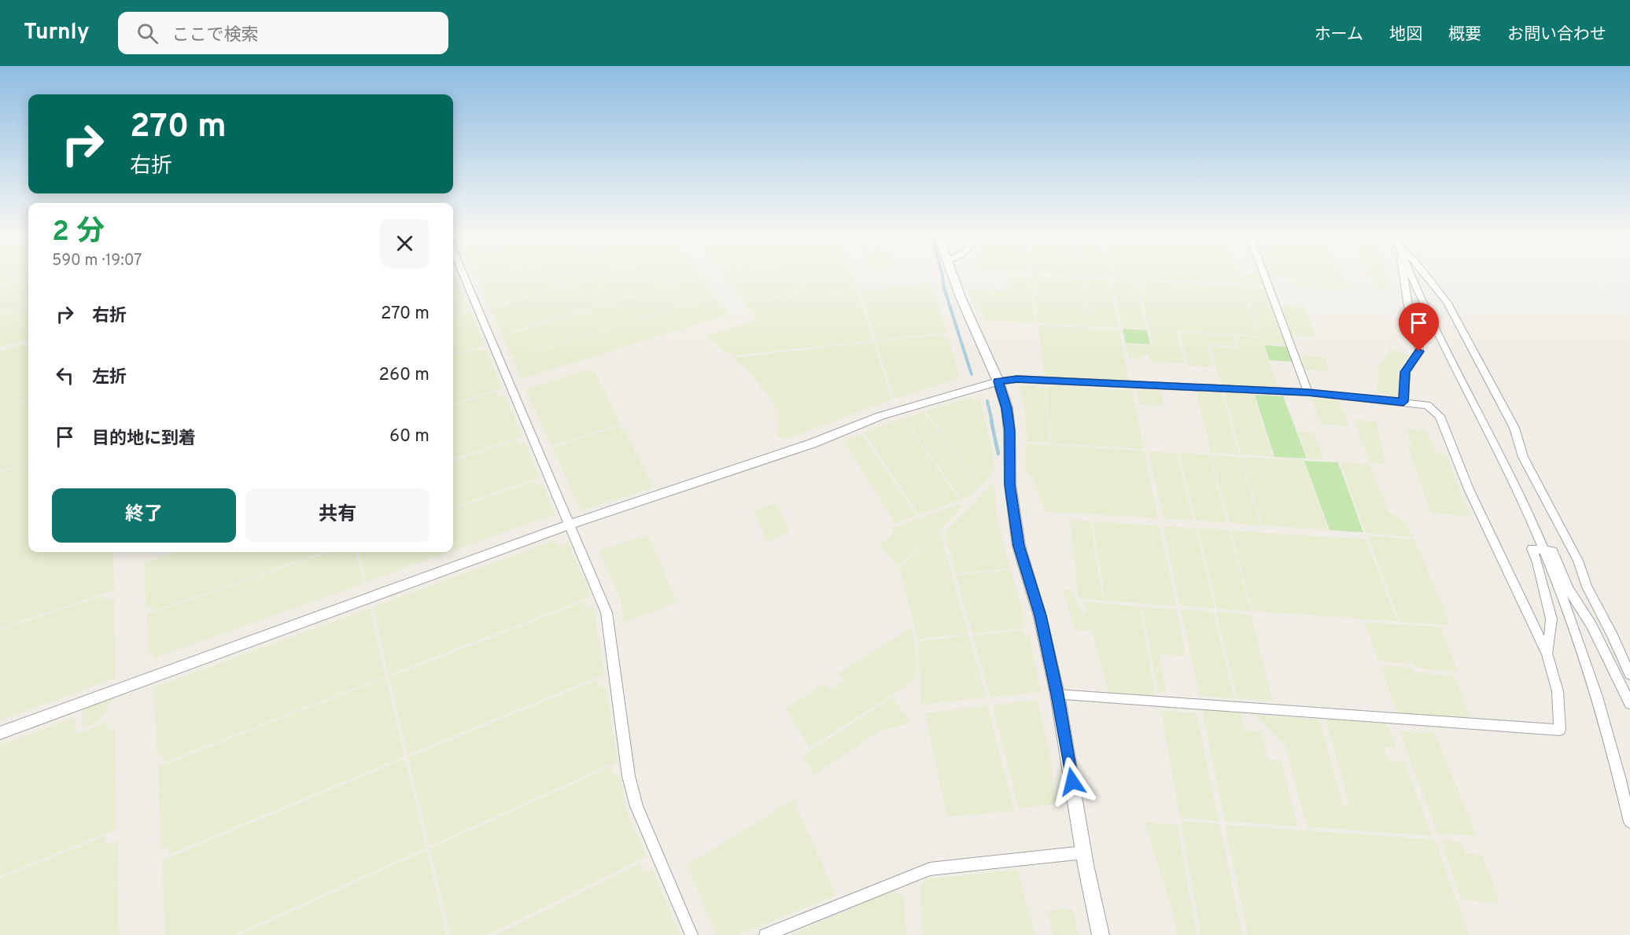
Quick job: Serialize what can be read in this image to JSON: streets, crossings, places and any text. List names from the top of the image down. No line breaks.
{"page":{"header":"Turnly","search":"ここで検索","nav":["ホーム","地図","概要","お問い合わせ"],"turn":["270 m","右折"],"heading":["2 分","590 m · 19:07"],"list":[{"name":"右折","value":"270 m"},{"name":"左折","value":"260 m"},{"name":"目的地に到着","value":"60 m"}],"buttons":["終了","共有"]}}
